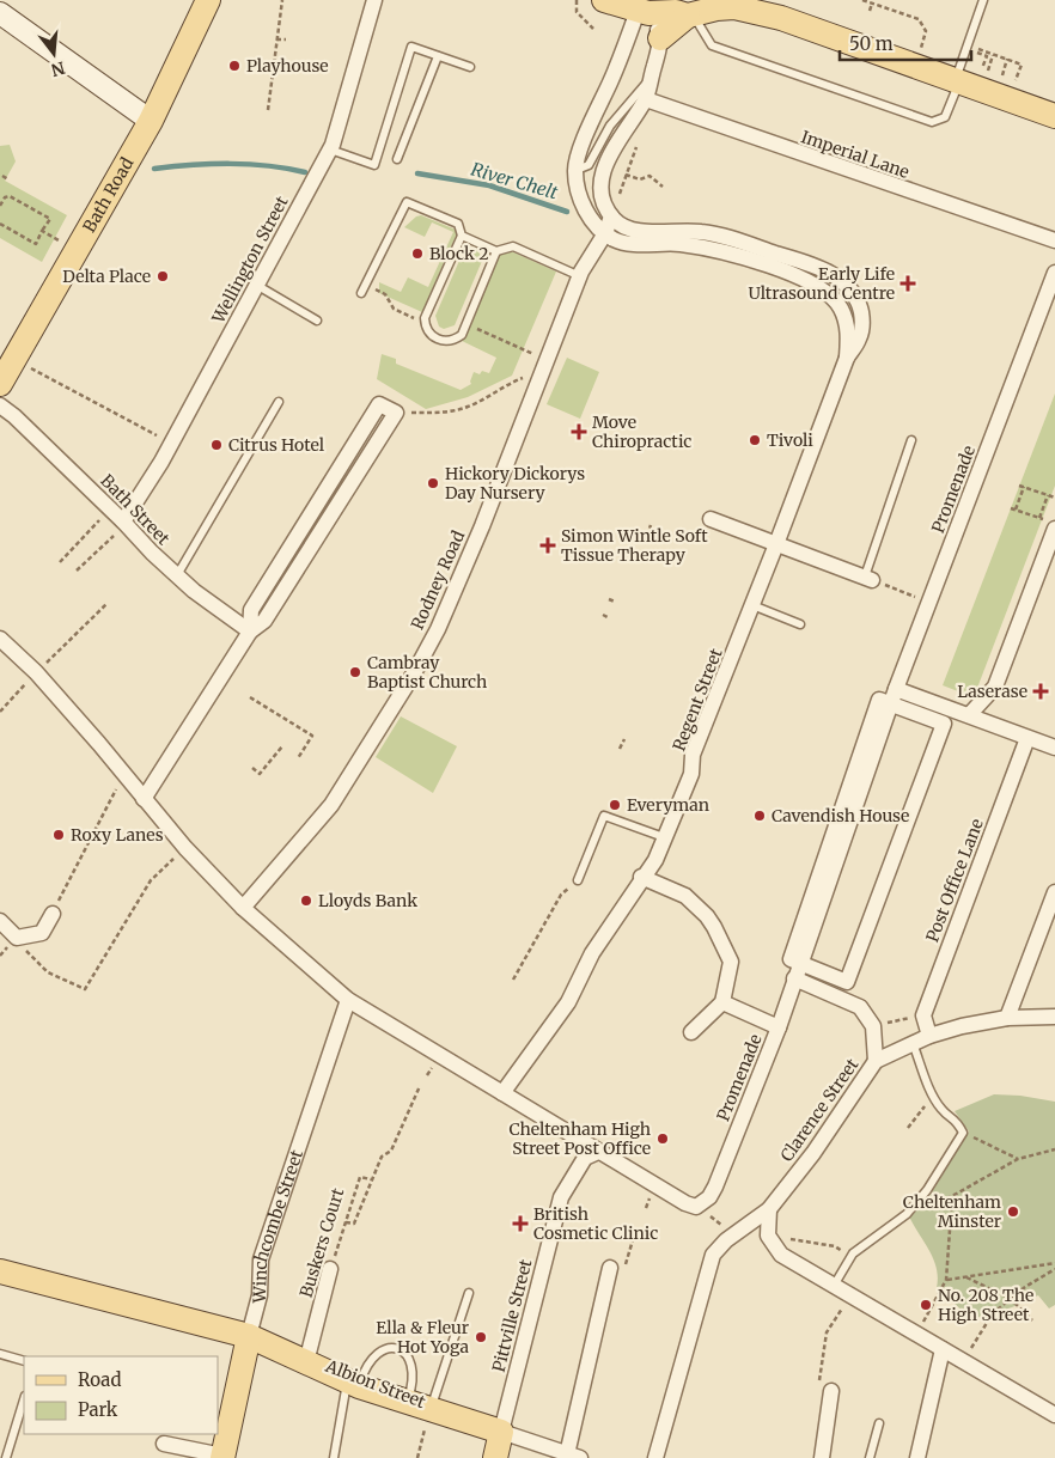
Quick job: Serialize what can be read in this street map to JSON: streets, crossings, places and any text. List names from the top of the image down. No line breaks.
{"streets":{"main road":["Bath Road","Winchcombe Street","Albion Street"],"street":["Imperial Lane","Wellington Street","Promenade","Bath Street","Rodney Road","Regent Street","Post Office Lane","Clarence Street","Buskers Court","Pittville Street"]},"crossings":[["Wellington Street","Bath Street"],["Rodney Road","Regent Street"],["Winchcombe Street","Albion Street"],["Buskers Court","Albion Street"],["Pittville Street","Albion Street"]],"water":["River Chelt"],"places":{"other":["Playhouse","Block 2","Delta Place","Tivoli","Citrus Hotel","Hickory Dickorys Day Nursery","Cambray Baptist Church","Everyman","Cavendish House","Roxy Lanes","Lloyds Bank","Cheltenham High Street Post Office","Cheltenham Minster","No. 208 The High Street","Ella & Fleur Hot Yoga"],"health":["Early Life Ultrasound Centre","Move Chiropractic","Simon Wintle Soft Tissue Therapy","Laserase","British Cosmetic Clinic"]},"legend":["Road","Park"],"scale_bar":"50 m","north":"bottom"}
